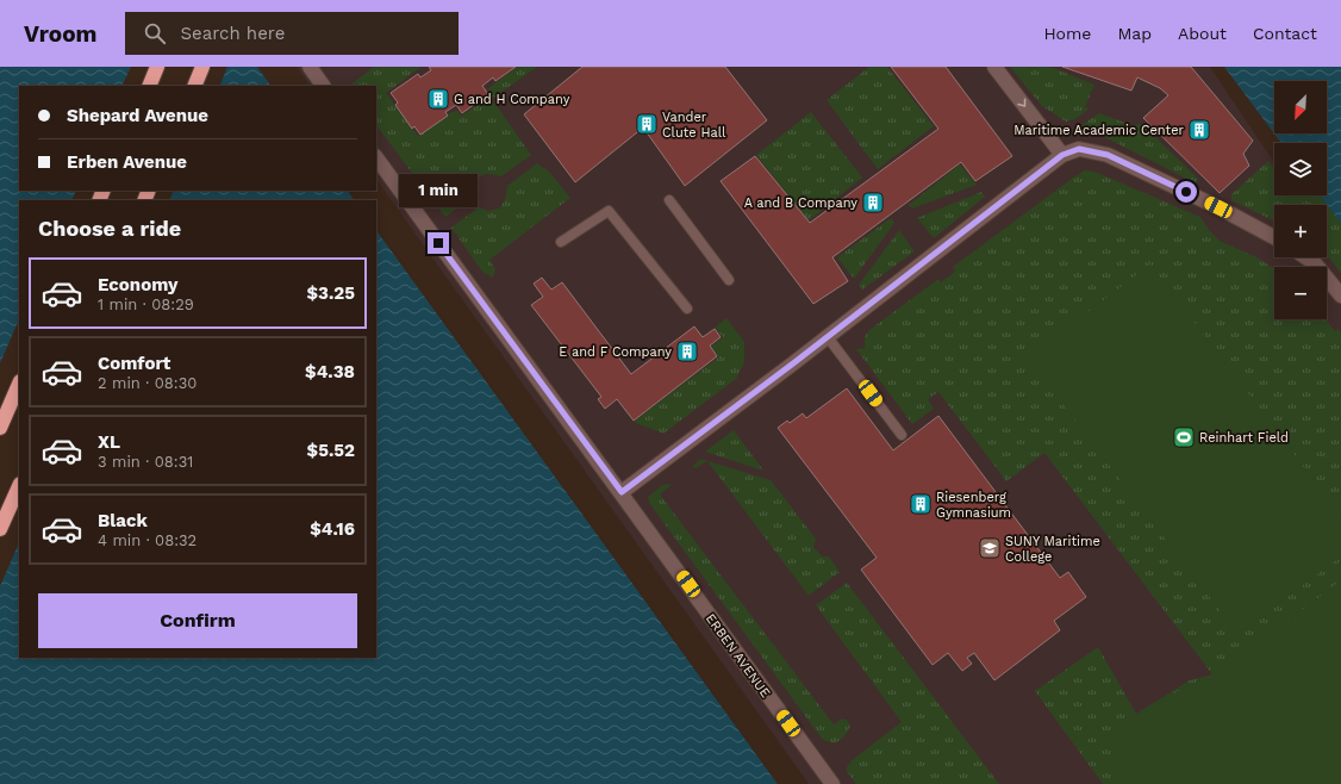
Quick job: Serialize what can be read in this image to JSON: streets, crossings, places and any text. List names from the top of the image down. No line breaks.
{"streets":{"street":["ERBEN AVENUE"]},"places":{"building":["G and H Company","Vander Clute Hall","Maritime Academic Center","A and B Company","E and F Company","Riesenberg Gymnasium"],"sports":["Reinhart Field"],"school or university":["SUNY Maritime College"]},"north":"bottom left","page":{"header":"Vroom","search":"Search here","nav":["Home","Map","About","Contact"],"map_buttons":["+","−"],"banner":["Shepard Avenue","Erben Avenue"],"bubble":"1 min","heading":"Choose a ride","list":[{"name":"Economy","note":"1 min · 08:29","value":"$3.25"},{"name":"Comfort","note":"2 min · 08:30","value":"$4.38"},{"name":"XL","note":"3 min · 08:31","value":"$5.52"},{"name":"Black","note":"4 min · 08:32","value":"$4.16"}],"buttons":"Confirm"}}
